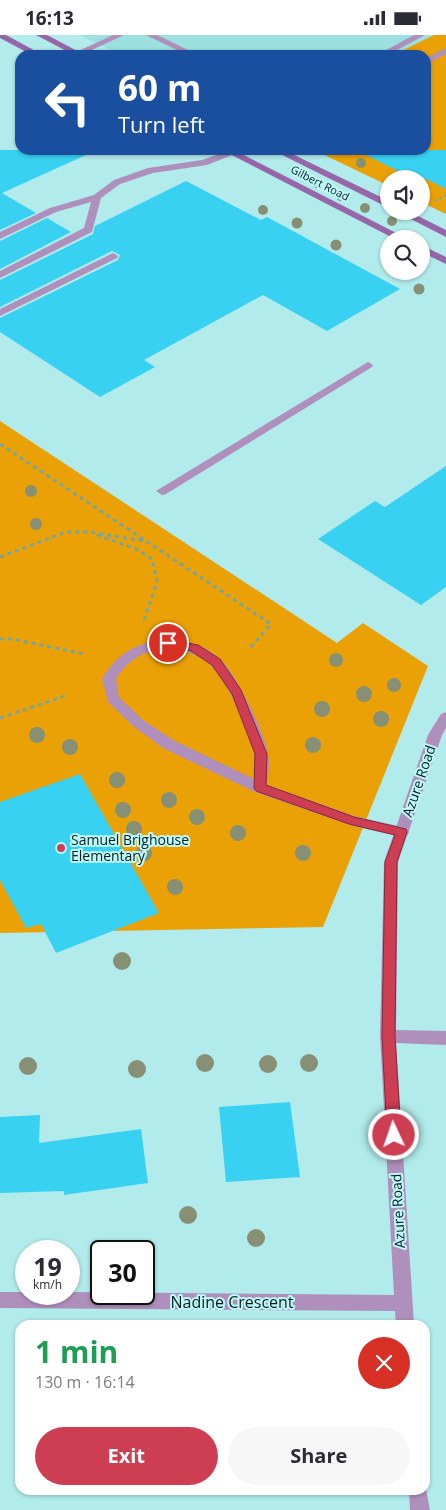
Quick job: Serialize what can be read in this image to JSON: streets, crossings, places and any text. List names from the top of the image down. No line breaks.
{"streets":{"main road":["Gilbert Road"],"street":["Azure Road","Nadine Crescent"]},"crossings":[["Azure Road","Nadine Crescent"]],"places":["Samuel Brighouse Elementary"],"page":{"status":"16:13","turn":["60 m","Turn left"],"speed":"19 km/h","limit":"30","heading":["1 min","130 m · 16:14"],"buttons":["Exit","Share"]}}
